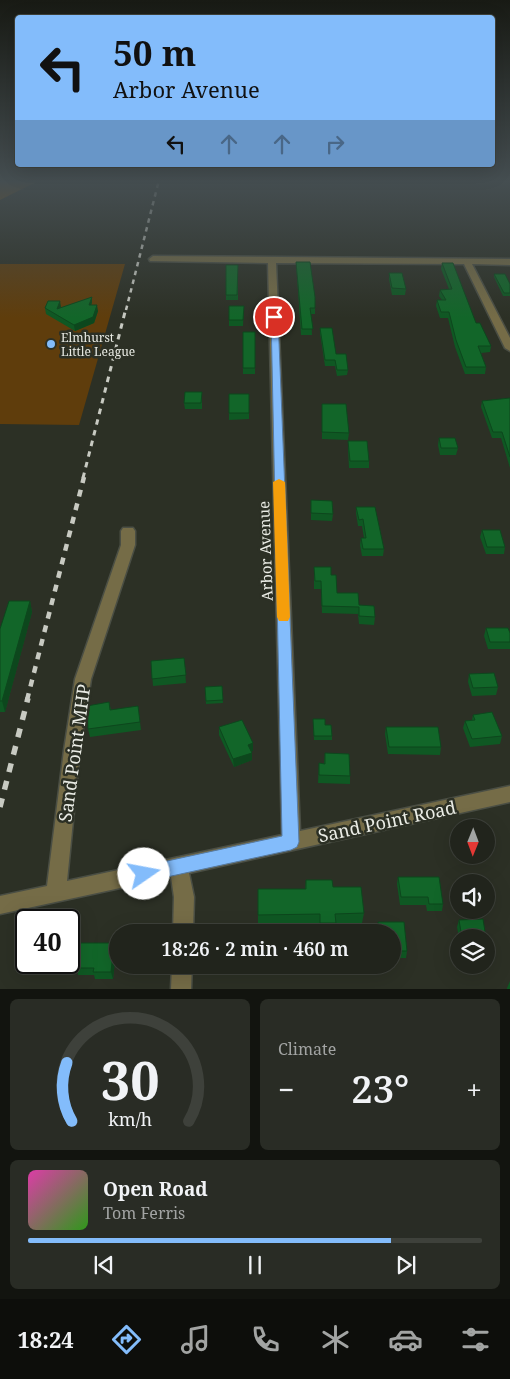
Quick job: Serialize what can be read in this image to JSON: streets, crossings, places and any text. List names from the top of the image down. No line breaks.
{"streets":{"street":["Arbor Avenue","Sand Point MHP","Sand Point Road"]},"crossings":[["Arbor Avenue","Sand Point Road"],["Sand Point MHP","Sand Point Road"]],"places":["Elmhurst Little League"],"north":"bottom","page":{"turn":["50 m","Arbor Avenue"],"limit":"40","trip":"18:26 · 2 min · 460 m","tile":"Climate","heat":["−","23°","+"],"song":["Open Road","Tom Ferris"],"tabs":"18:24","gauge":["30","km/h"]}}
